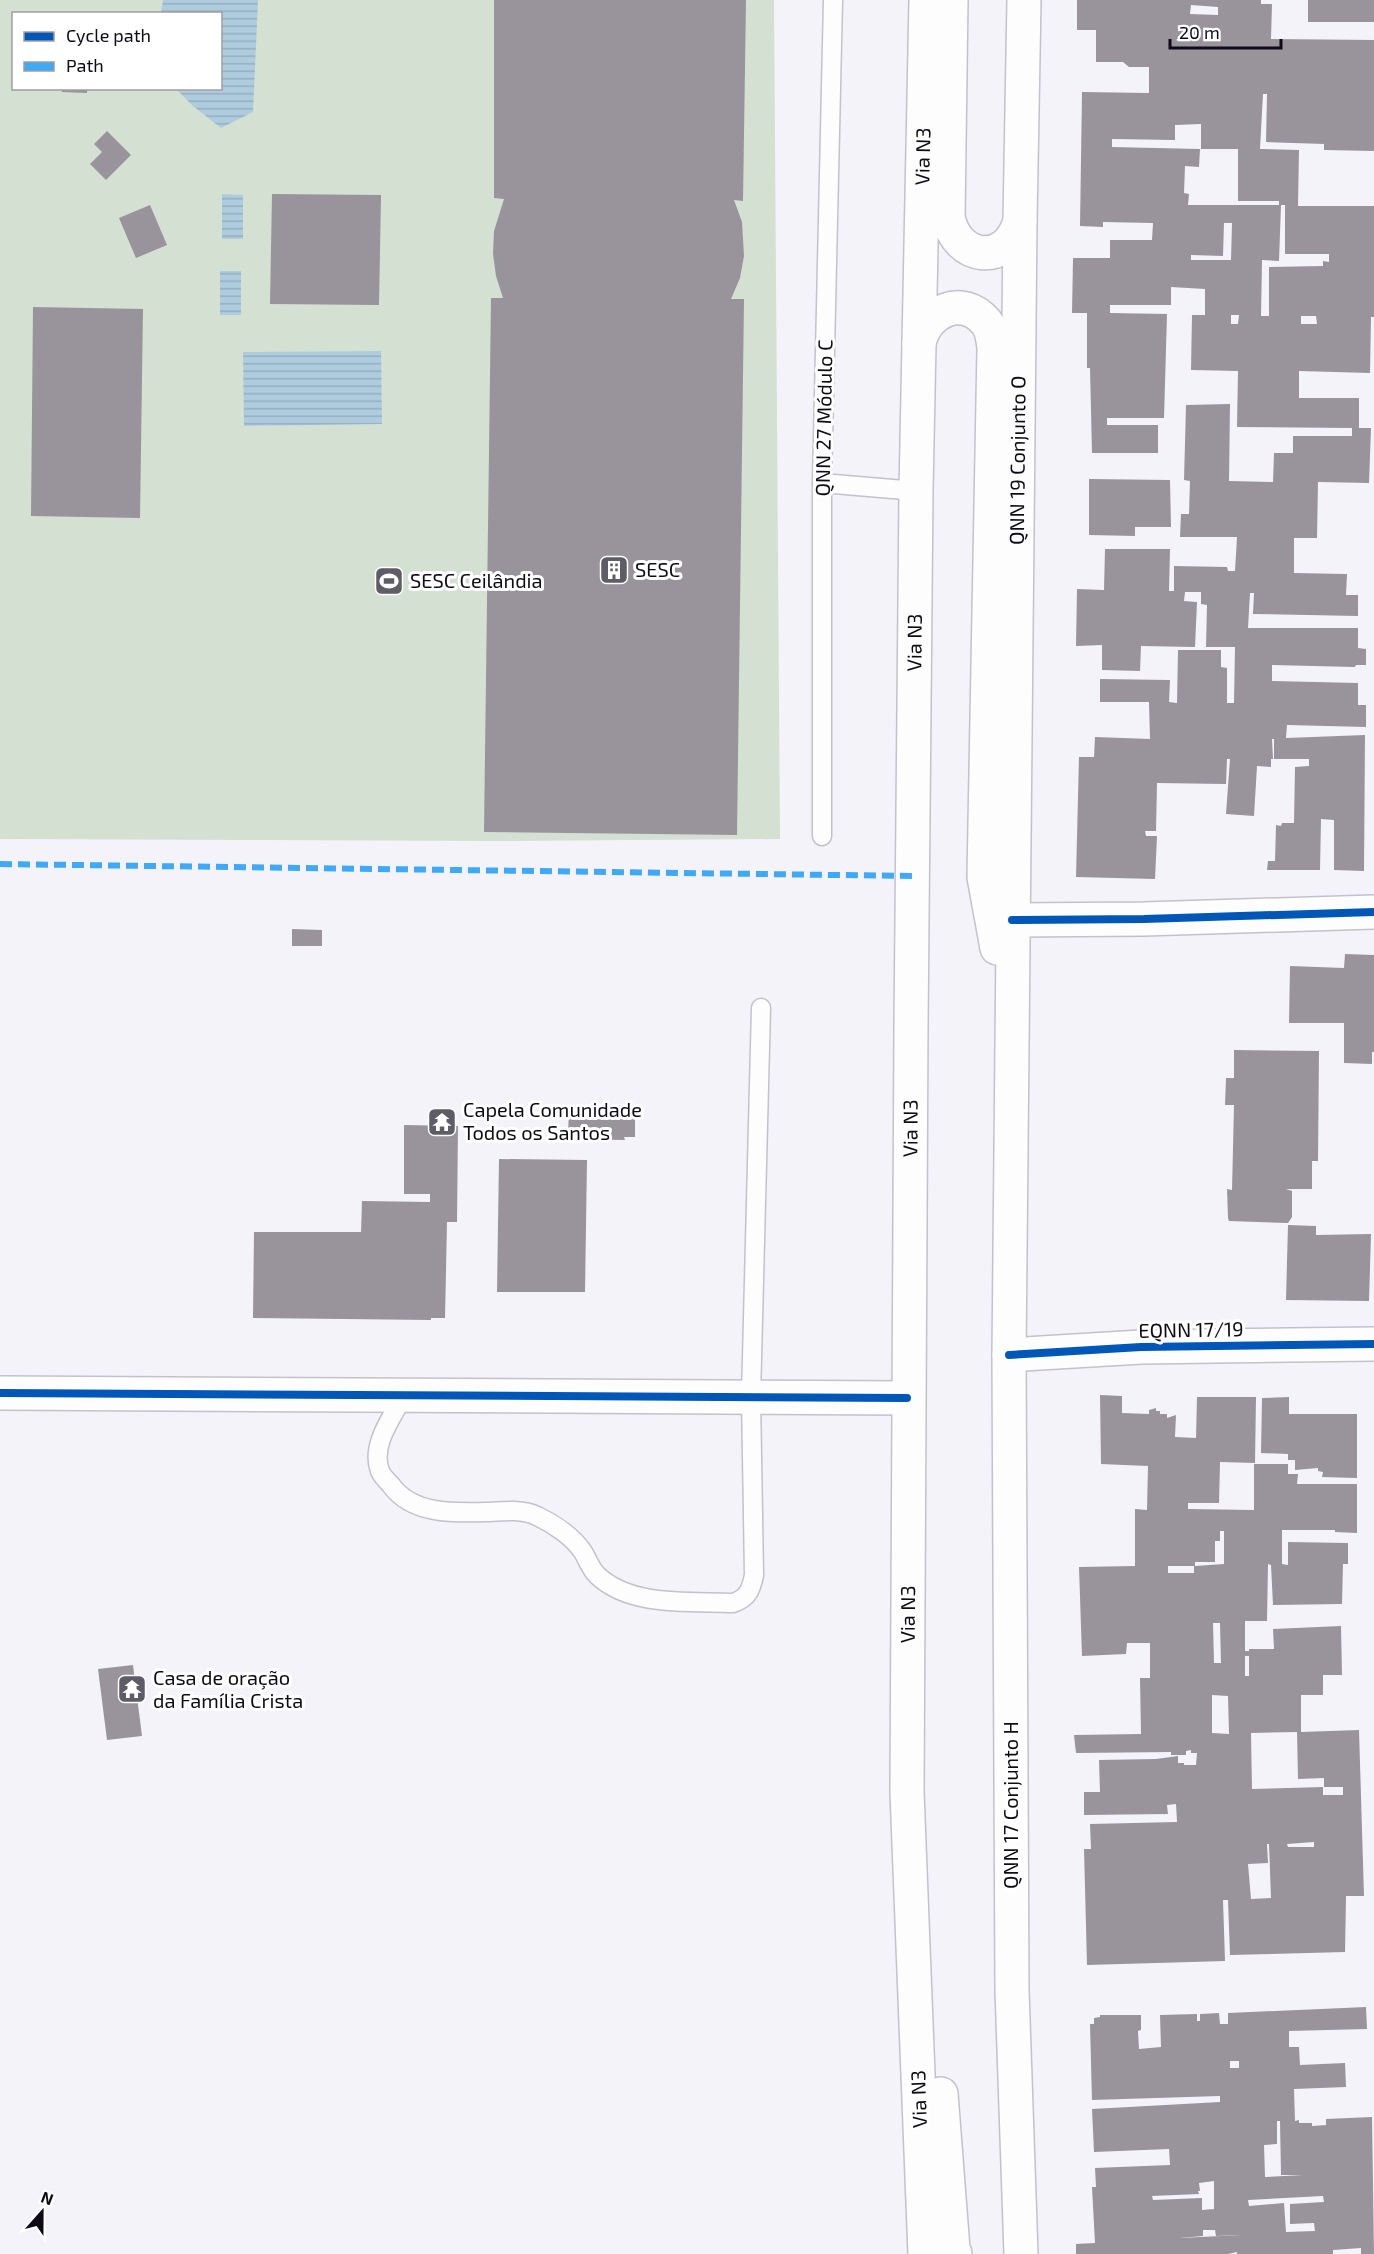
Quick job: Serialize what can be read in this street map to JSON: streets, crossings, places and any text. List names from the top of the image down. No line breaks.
{"streets":{"main road":["Via N3","QNN 19 Conjunto O","EQNN 17/19","QNN 17 Conjunto H"],"lane":["QNN 27 Módulo C"]},"crossings":[["EQNN 17/19","QNN 17 Conjunto H"]],"places":{"building":["SESC"],"sports":["SESC Ceilândia"],"temple":["Capela Comunidade Todos os Santos","Casa de oração da Família Crista"]},"legend":["Cycle path","Path"],"scale_bar":"20 m","north":"top"}
